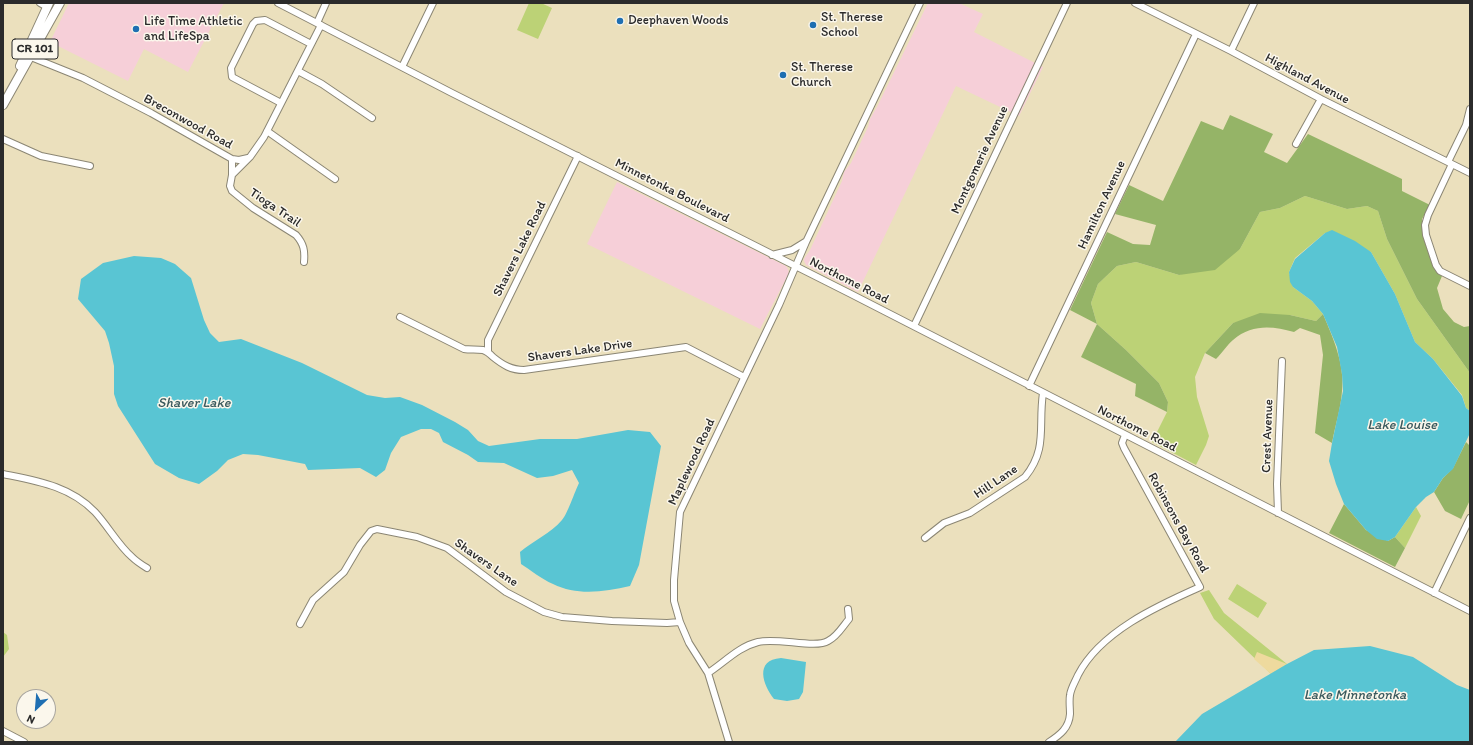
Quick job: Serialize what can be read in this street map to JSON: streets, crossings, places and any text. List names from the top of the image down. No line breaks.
{"streets":{"main road":["CR 101"],"street":["Highland Avenue","Breconwood Road","Montgomerie Avenue","Minnetonka Boulevard","Hamilton Avenue","Tioga Trail","Shavers Lake Road","Northome Road","Shavers Lake Drive","Crest Avenue","Maplewood Road","Hill Lane","Robinsons Bay Road","Shavers Lane"]},"crossings":[["CR 101","Breconwood Road"],["Highland Avenue","Hamilton Avenue"],["Montgomerie Avenue","Northome Road"],["Minnetonka Boulevard","Shavers Lake Road"],["Minnetonka Boulevard","Northome Road"],["Minnetonka Boulevard","Maplewood Road"],["Hamilton Avenue","Northome Road"],["Shavers Lake Road","Shavers Lake Drive"],["Northome Road","Crest Avenue"],["Northome Road","Maplewood Road"],["Northome Road","Hill Lane"],["Northome Road","Robinsons Bay Road"],["Shavers Lake Drive","Maplewood Road"],["Maplewood Road","Shavers Lane"]],"water":["Shaver Lake","Lake Louise","Lake Minnetonka"],"places":["Deephaven Woods","St. Therese School","Life Time Athletic and LifeSpa","St. Therese Church"],"north":"bottom left"}
